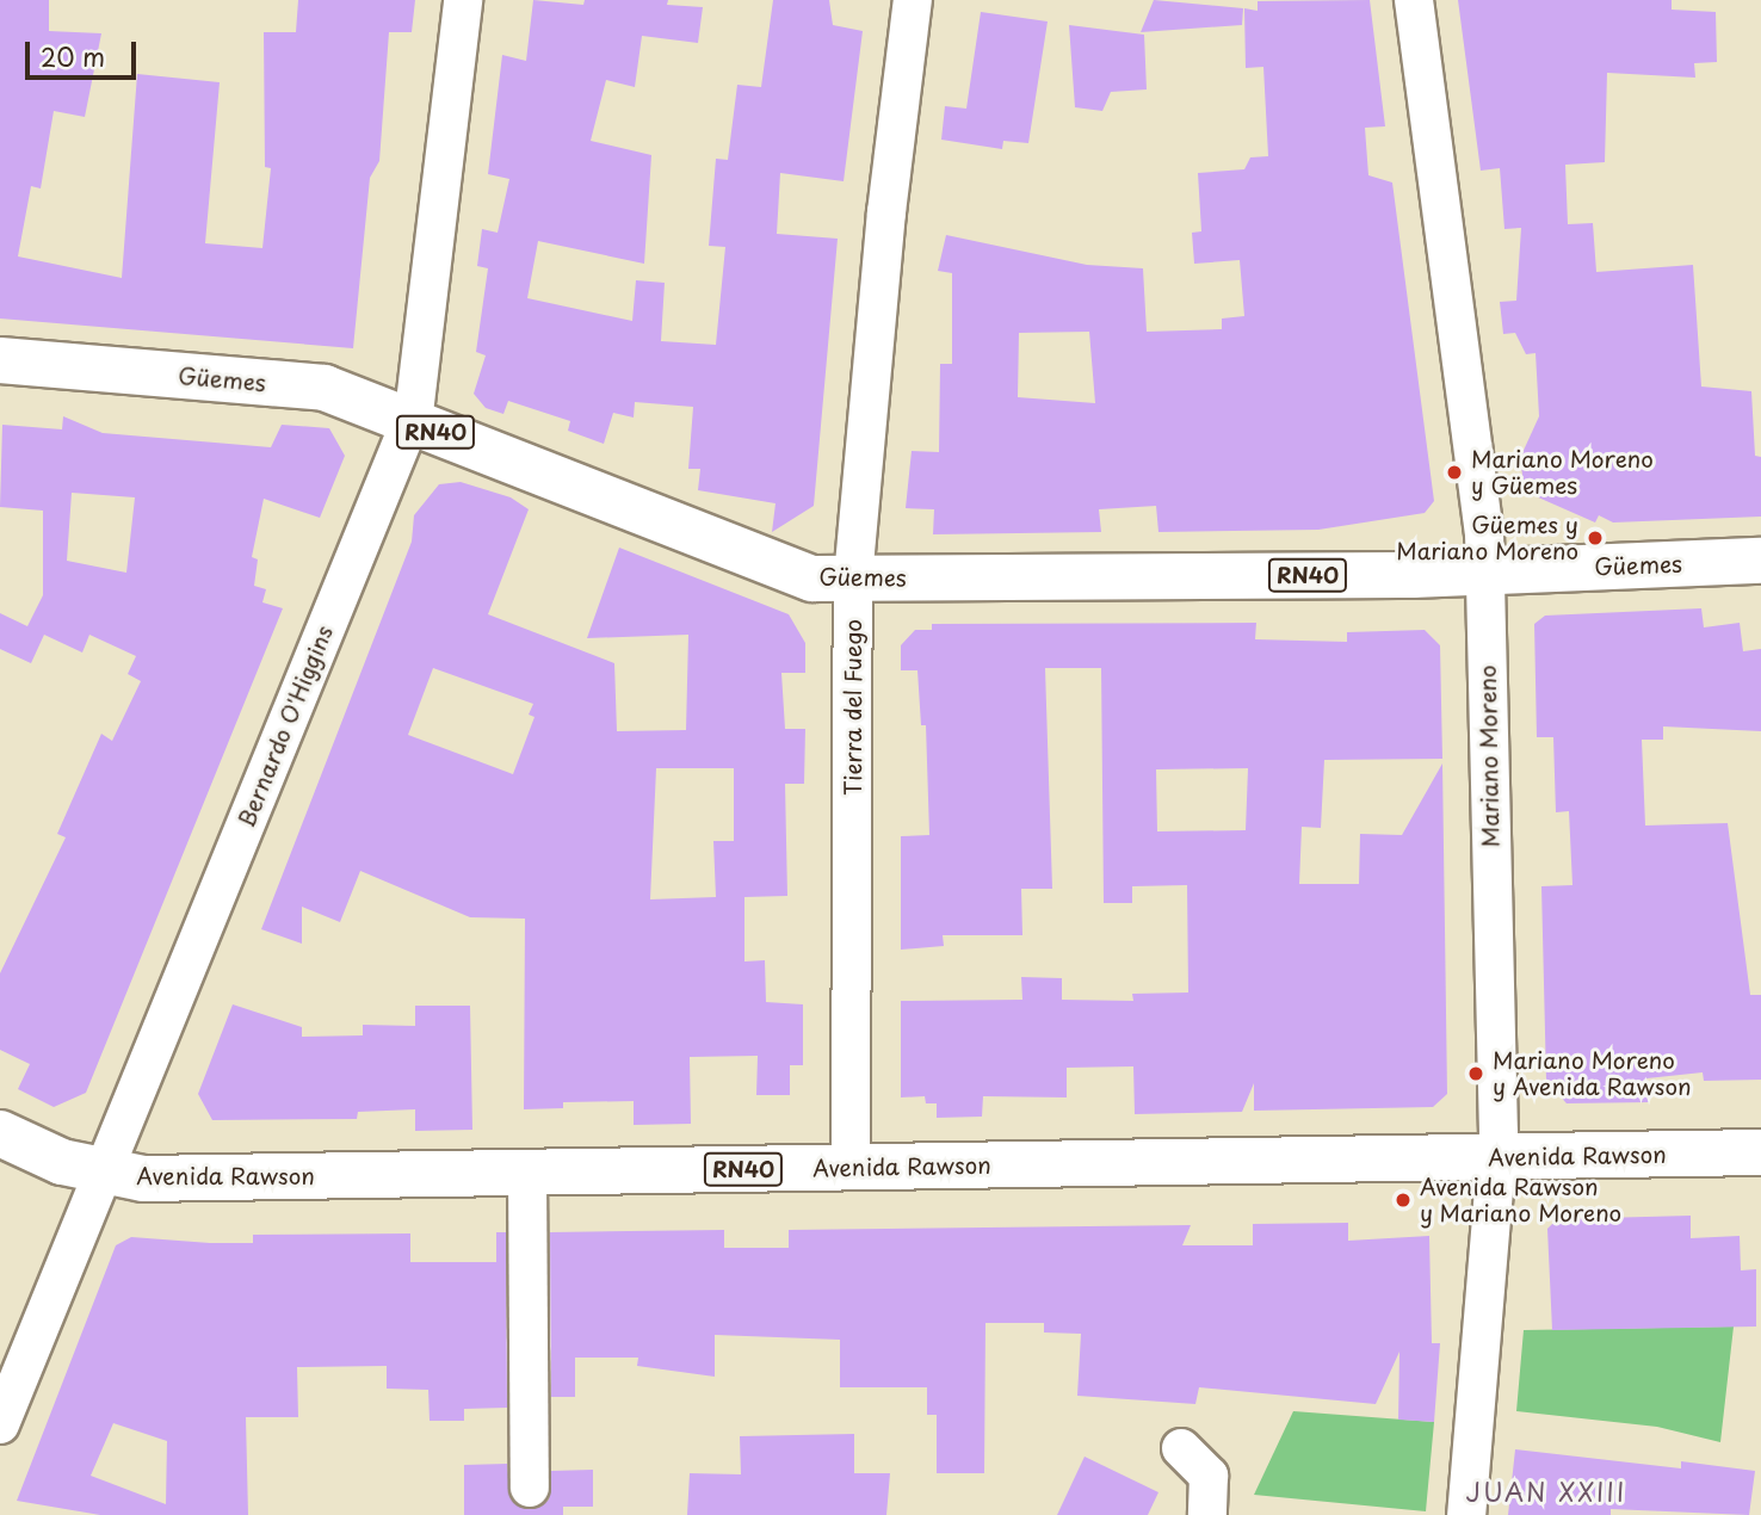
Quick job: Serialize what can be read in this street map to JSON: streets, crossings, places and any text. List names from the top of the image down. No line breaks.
{"streets":{"main road":["Güemes","RN40","Avenida Rawson"],"street":["Tierra del Fuego","Bernardo O'Higgins","Mariano Moreno"]},"crossings":[["Güemes","Tierra del Fuego"],["Güemes","Bernardo O'Higgins"],["Güemes","Mariano Moreno"],["Tierra del Fuego","Avenida Rawson"],["Bernardo O'Higgins","Avenida Rawson"],["Mariano Moreno","Avenida Rawson"]],"districts":["JUAN XXIII"],"places":["Mariano Moreno y Güemes","Güemes y Mariano Moreno","Mariano Moreno y Avenida Rawson","Avenida Rawson y Mariano Moreno"],"scale_bar":"20 m"}
